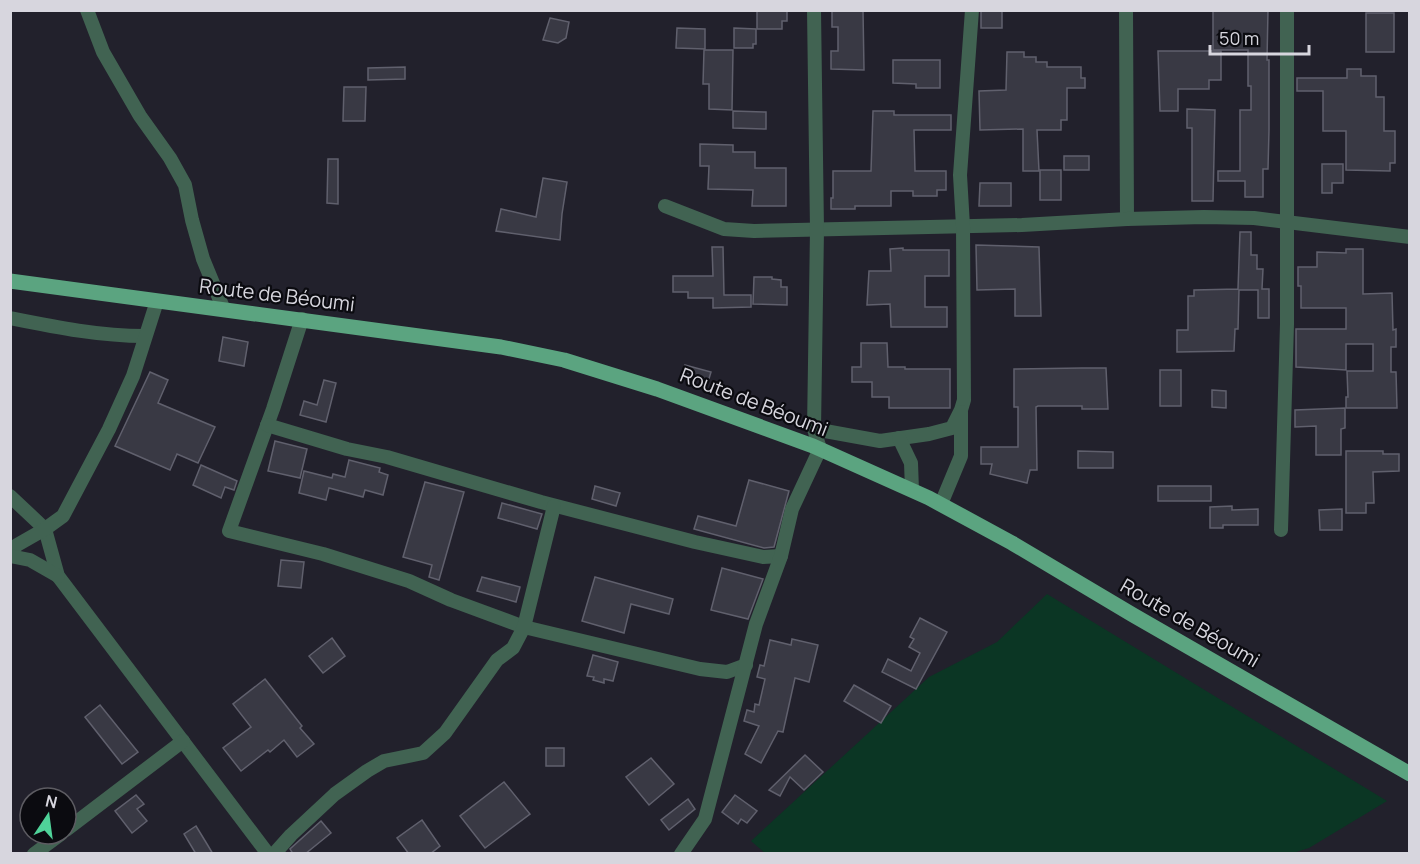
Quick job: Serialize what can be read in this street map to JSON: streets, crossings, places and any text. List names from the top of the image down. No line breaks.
{"streets":{"main road":["Route de Béoumi"]},"scale_bar":"50 m","north":"top"}
